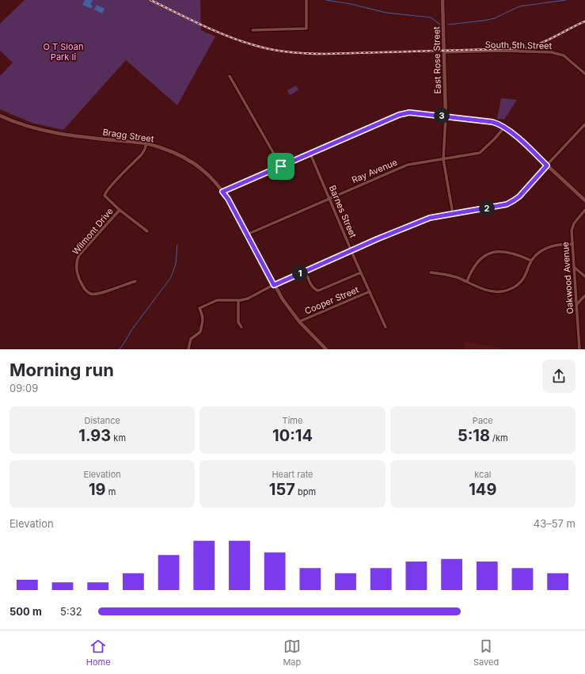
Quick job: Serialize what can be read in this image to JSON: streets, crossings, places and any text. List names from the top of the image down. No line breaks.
{"streets":{"street":["South 5th Street","East Rose Street","Bragg Street","Ray Avenue","Barnes Street","Wilmont Drive","Oakwood Avenue","Cooper Street"]},"crossings":[["South 5th Street","East Rose Street"],["East Rose Street","Ray Avenue"],["Bragg Street","Ray Avenue"],["Bragg Street","Cooper Street"],["Ray Avenue","Barnes Street"],["Barnes Street","Cooper Street"]],"parks":["O T Sloan Park Ii"],"page":{"pins":["3","2","1"],"heading":["Morning run","09:09"],"stats":[["Distance","1.93 km"],["Time","10:14"],["Pace","5:18 /km"],["Elevation","19 m"],["Heart rate","157 bpm"],["kcal","149"]],"chart":["Elevation","43–57 m"],"list":[{"name":"500 m","note":"5:32"}],"tabs":["Home","Map","Saved"]}}
